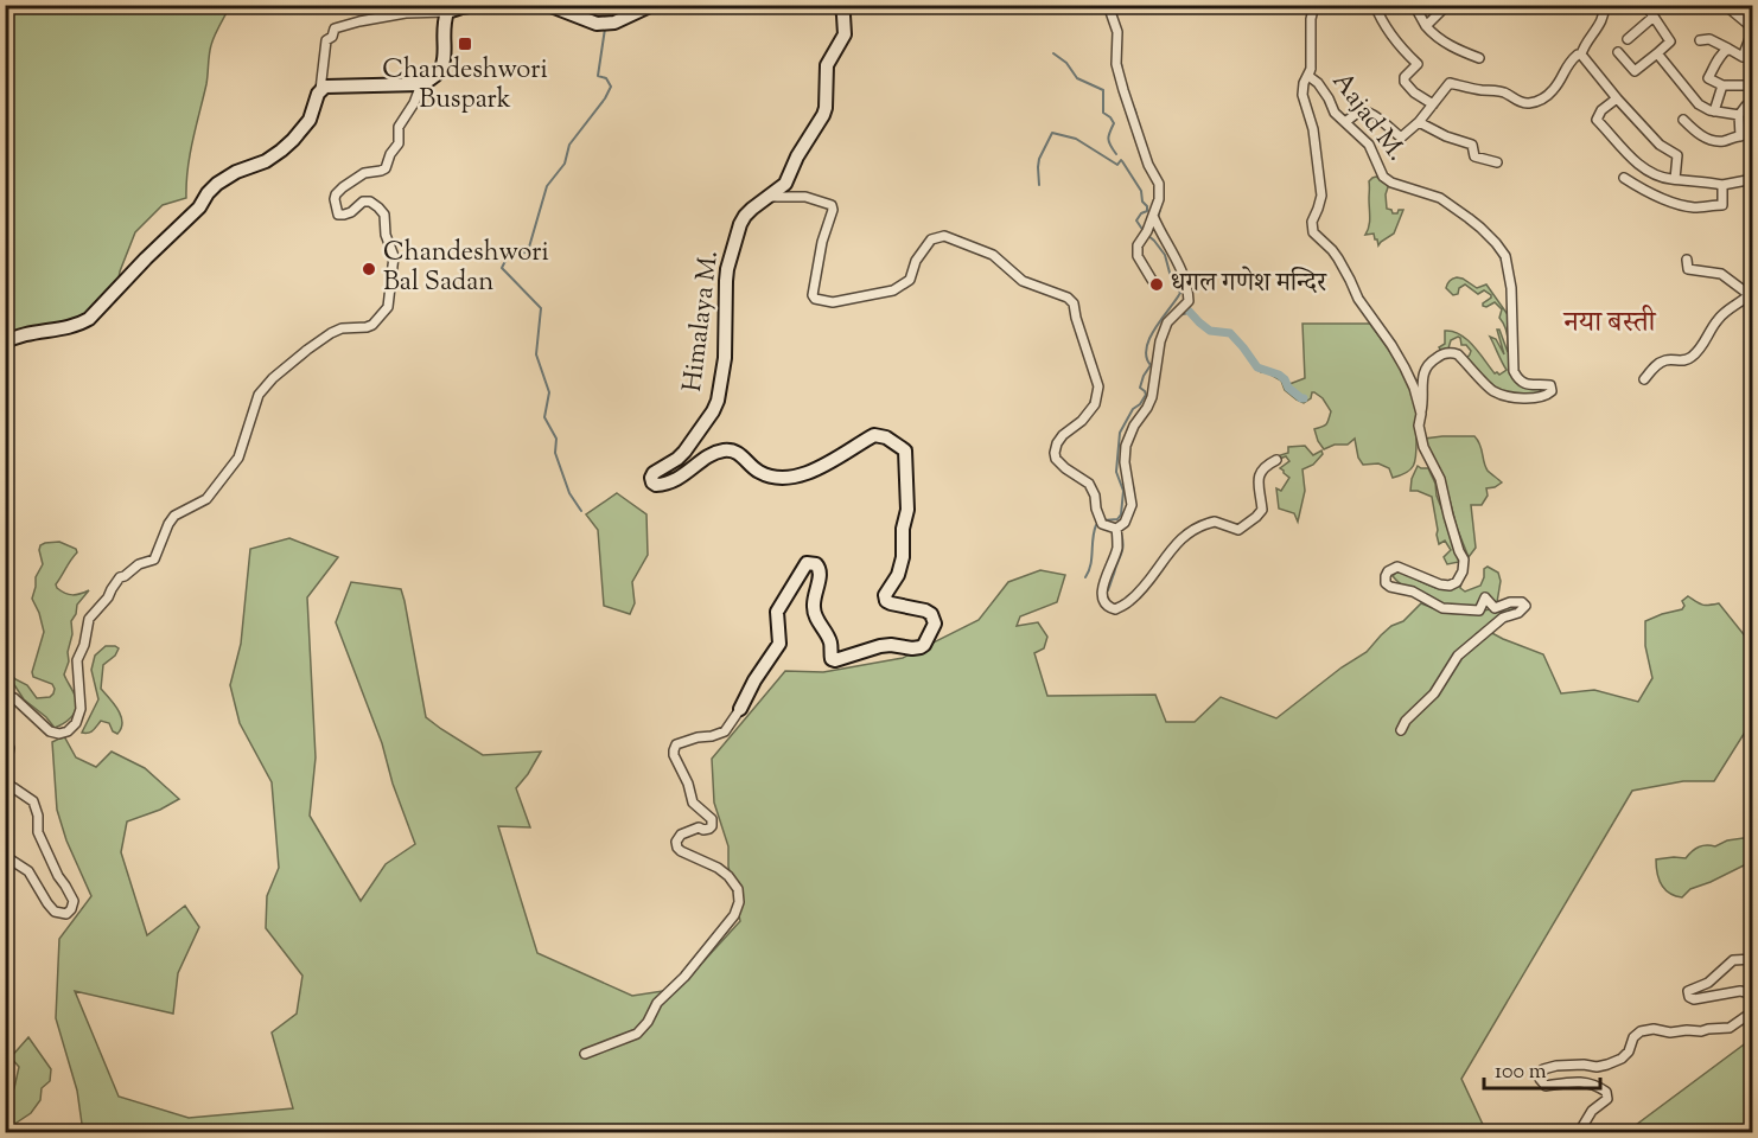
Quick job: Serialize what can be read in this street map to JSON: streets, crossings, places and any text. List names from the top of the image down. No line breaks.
{"streets":{"street":["Aajad M.","Himalaya M."]},"districts":["नया बस्ती"],"places":{"transit":["Chandeshwori Buspark"],"other":["Chandeshwori Bal Sadan","धगल गणेश मन्दिर"]},"scale_bar":"100 m"}
